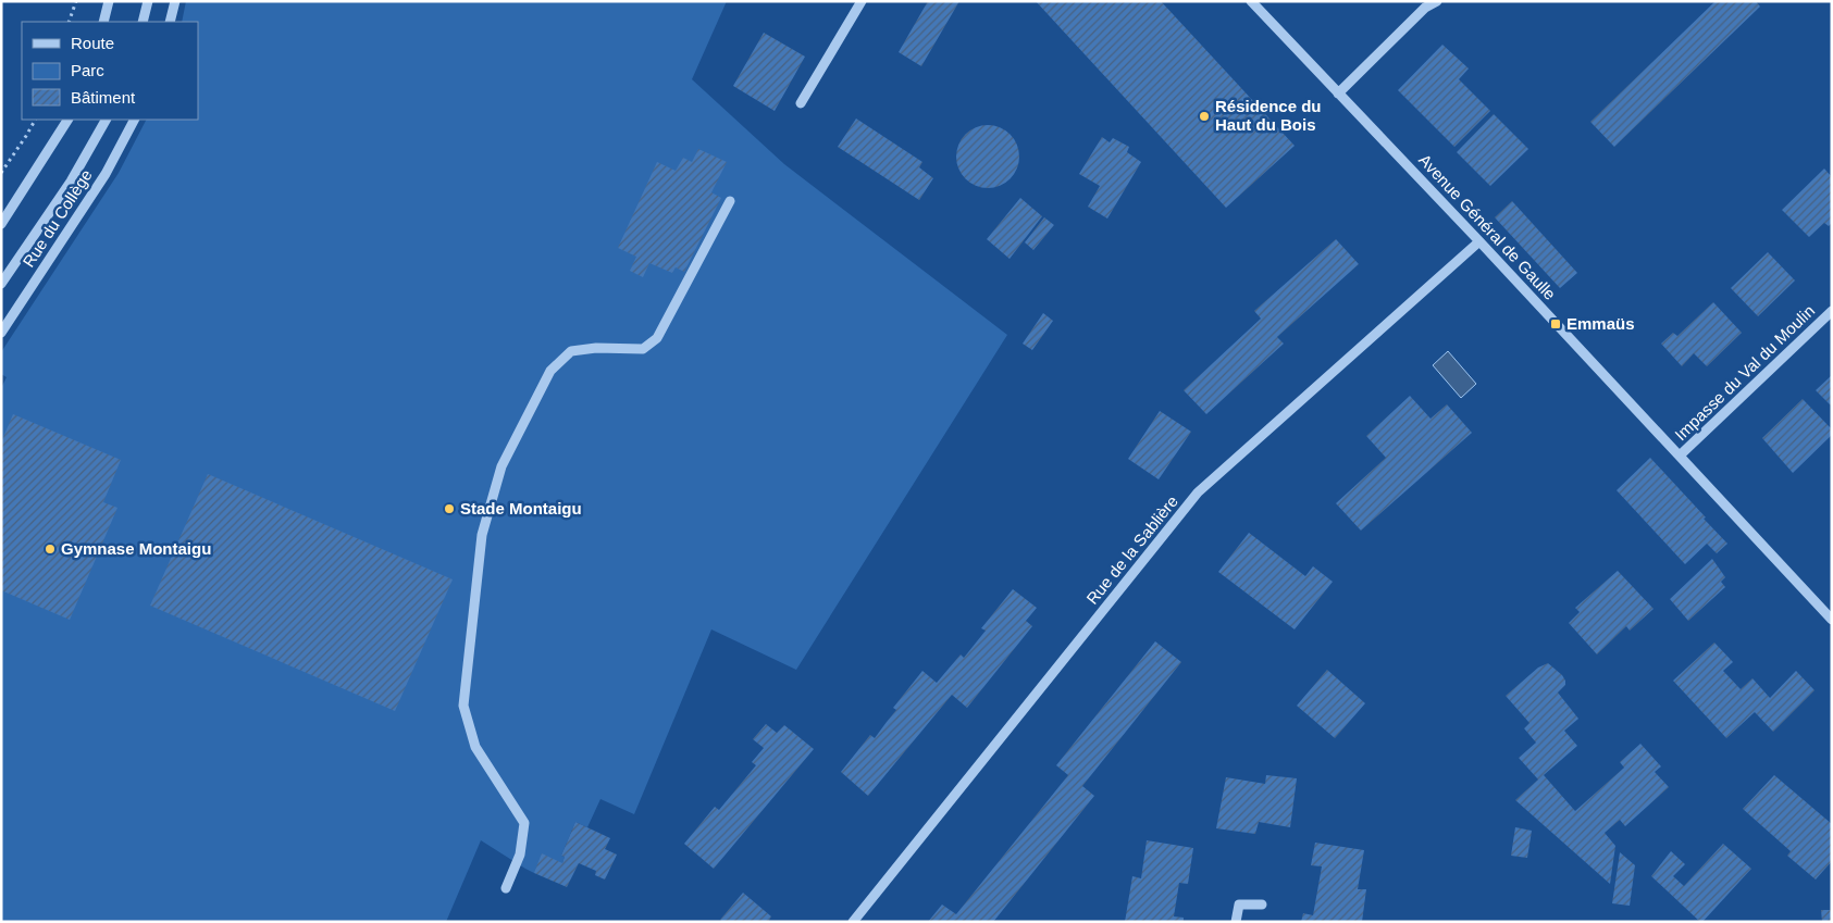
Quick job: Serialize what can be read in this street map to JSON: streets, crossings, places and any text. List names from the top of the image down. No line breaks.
{"streets":{"street":["Rue du Collège","Avenue Général de Gaulle","Impasse du Val du Moulin","Rue de la Sablière"]},"crossings":[["Avenue Général de Gaulle","Impasse du Val du Moulin"],["Avenue Général de Gaulle","Rue de la Sablière"]],"places":{"other":["Résidence du Haut du Bois","Stade Montaigu","Gymnase Montaigu"],"transit":["Emmaüs"]},"legend":["Route","Parc","Bâtiment"]}
